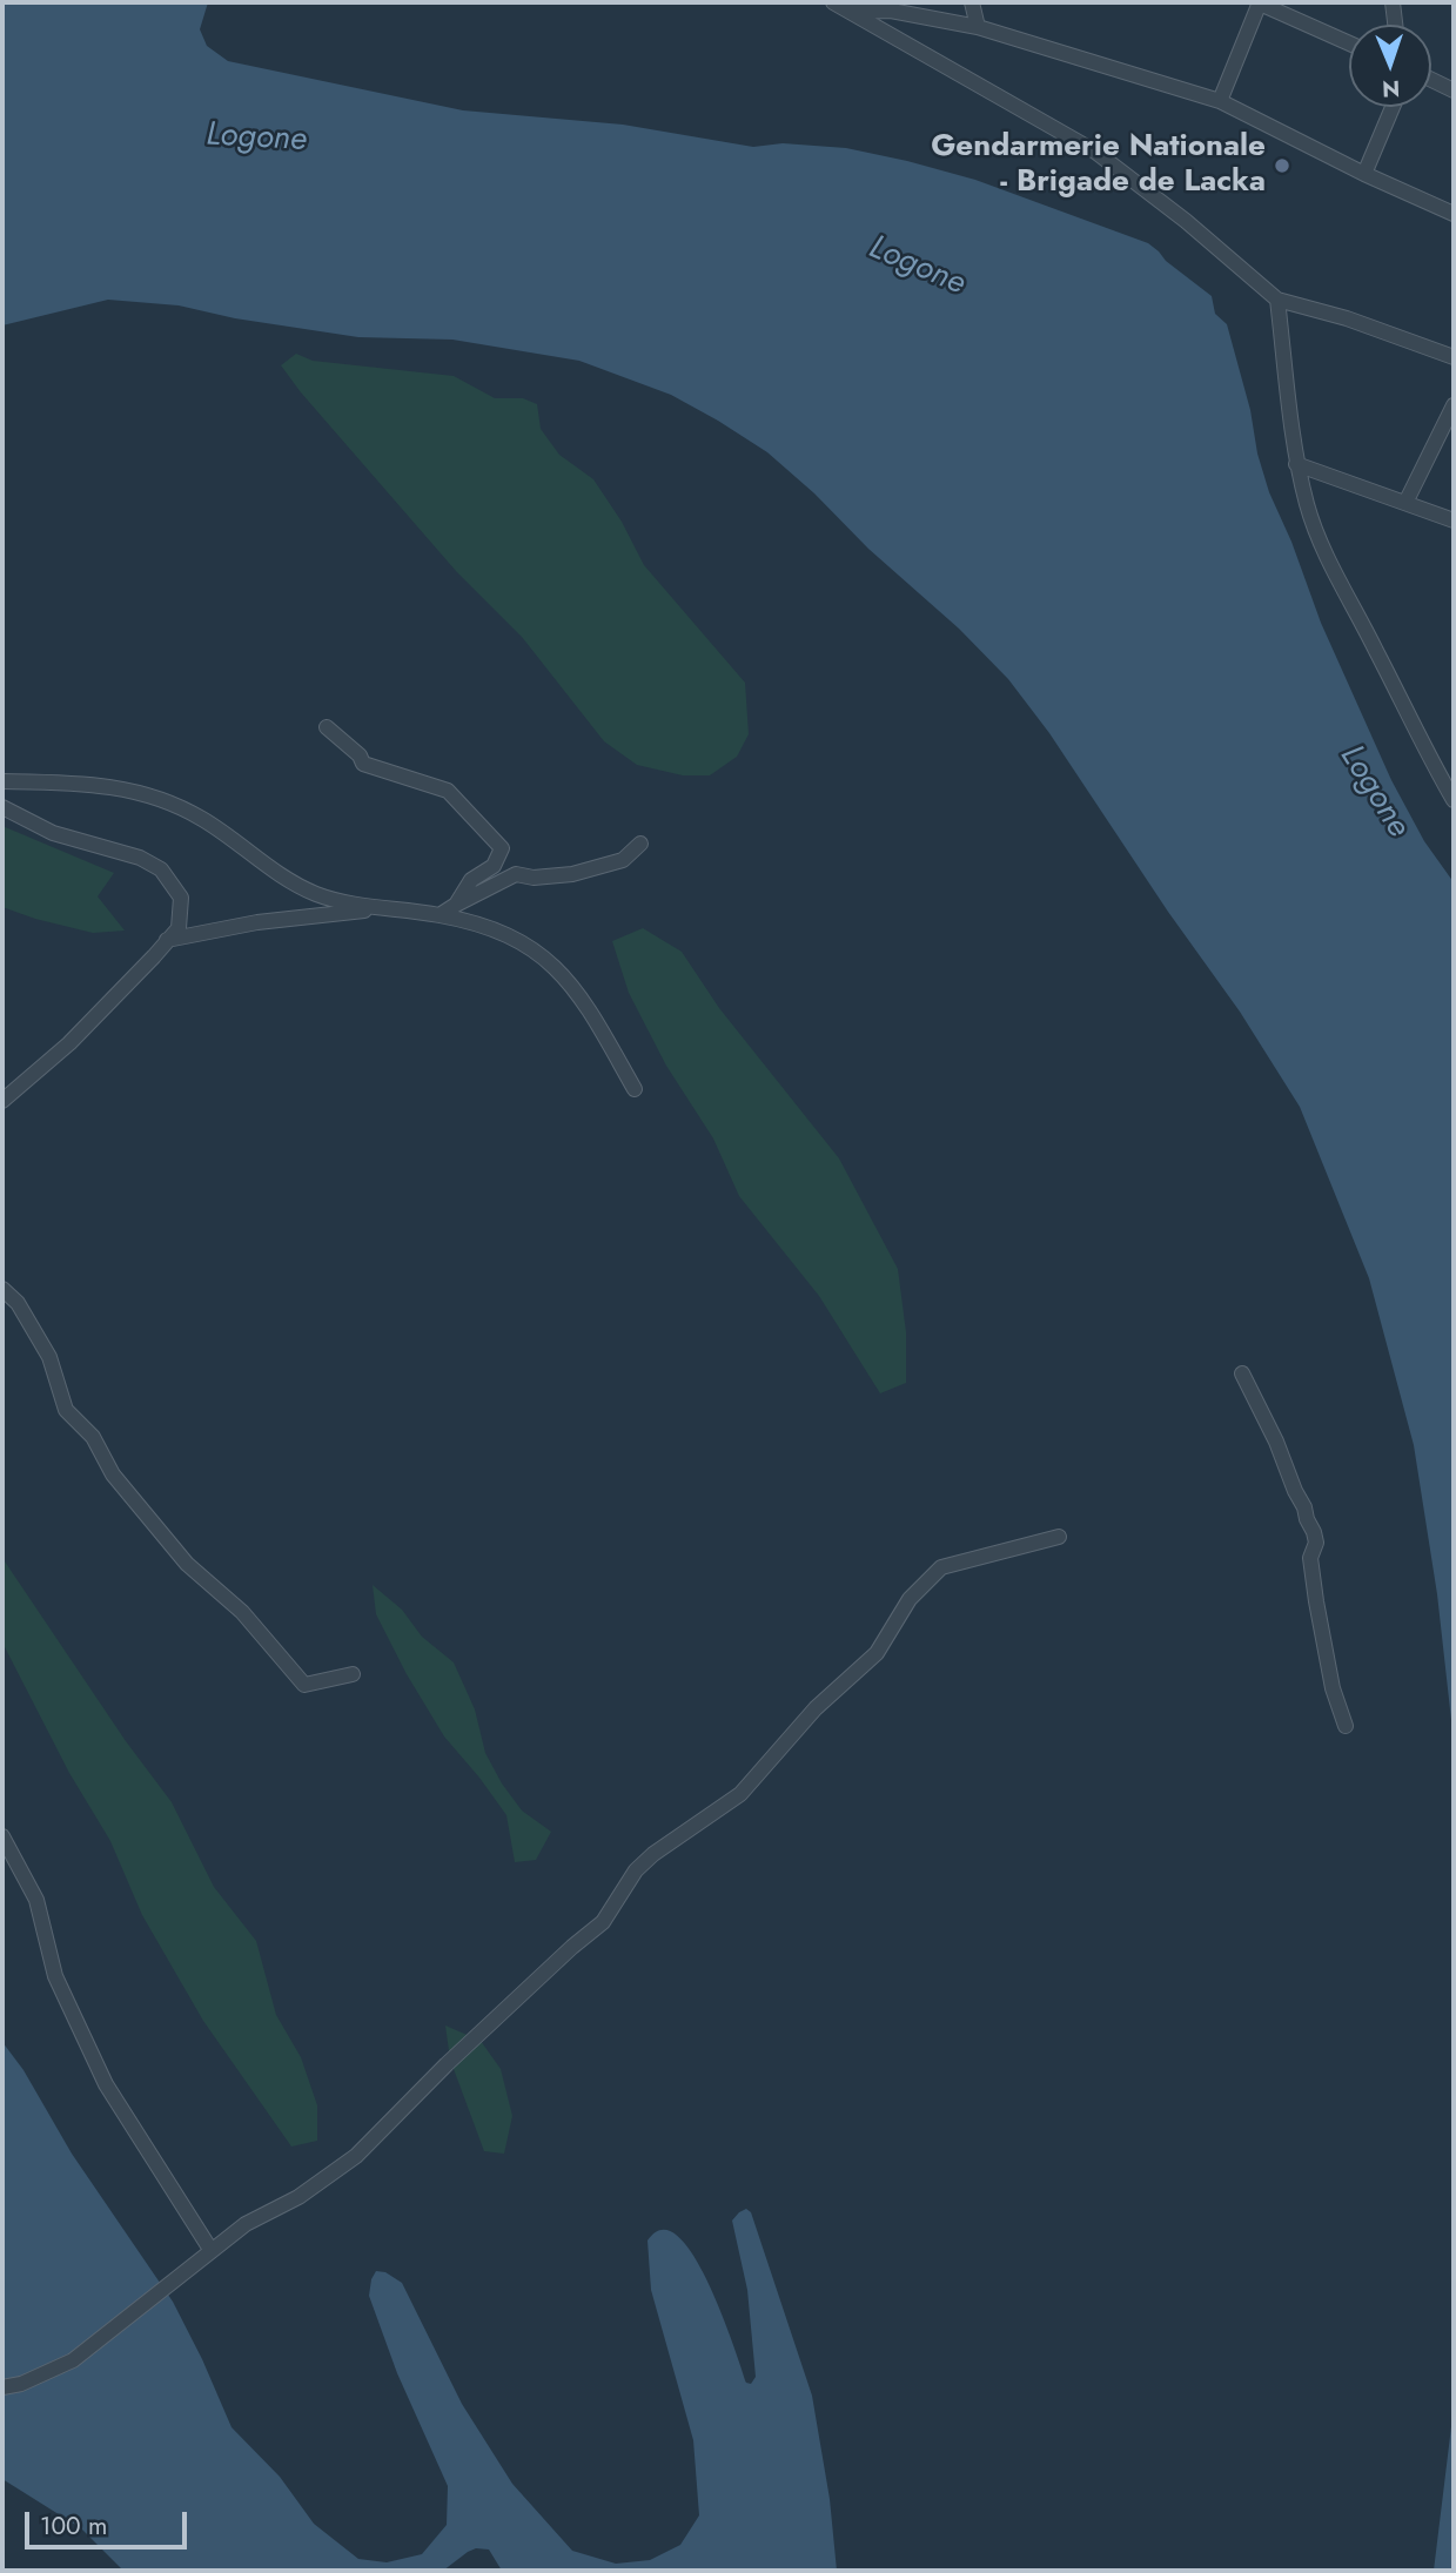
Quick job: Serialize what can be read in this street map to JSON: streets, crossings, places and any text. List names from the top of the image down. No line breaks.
{"water":["Logone"],"places":["Gendarmerie Nationale - Brigade de Lacka"],"scale_bar":"100 m","north":"bottom"}
